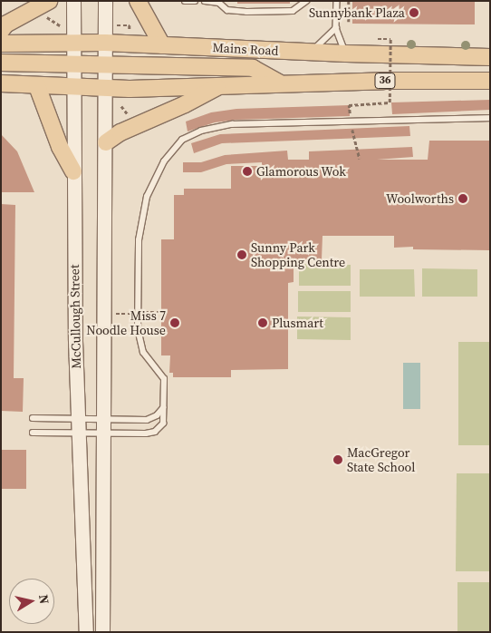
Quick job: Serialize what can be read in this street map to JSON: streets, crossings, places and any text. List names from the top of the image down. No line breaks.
{"streets":{"main road":["Mains Road","36","McCullough Street"]},"crossings":[["Mains Road","McCullough Street"],["36","McCullough Street"]],"places":["Sunnybank Plaza","Glamorous Wok","Woolworths","Sunny Park Shopping Centre","Miss 7 Noodle House","Plusmart","MacGregor State School"],"north":"right"}
